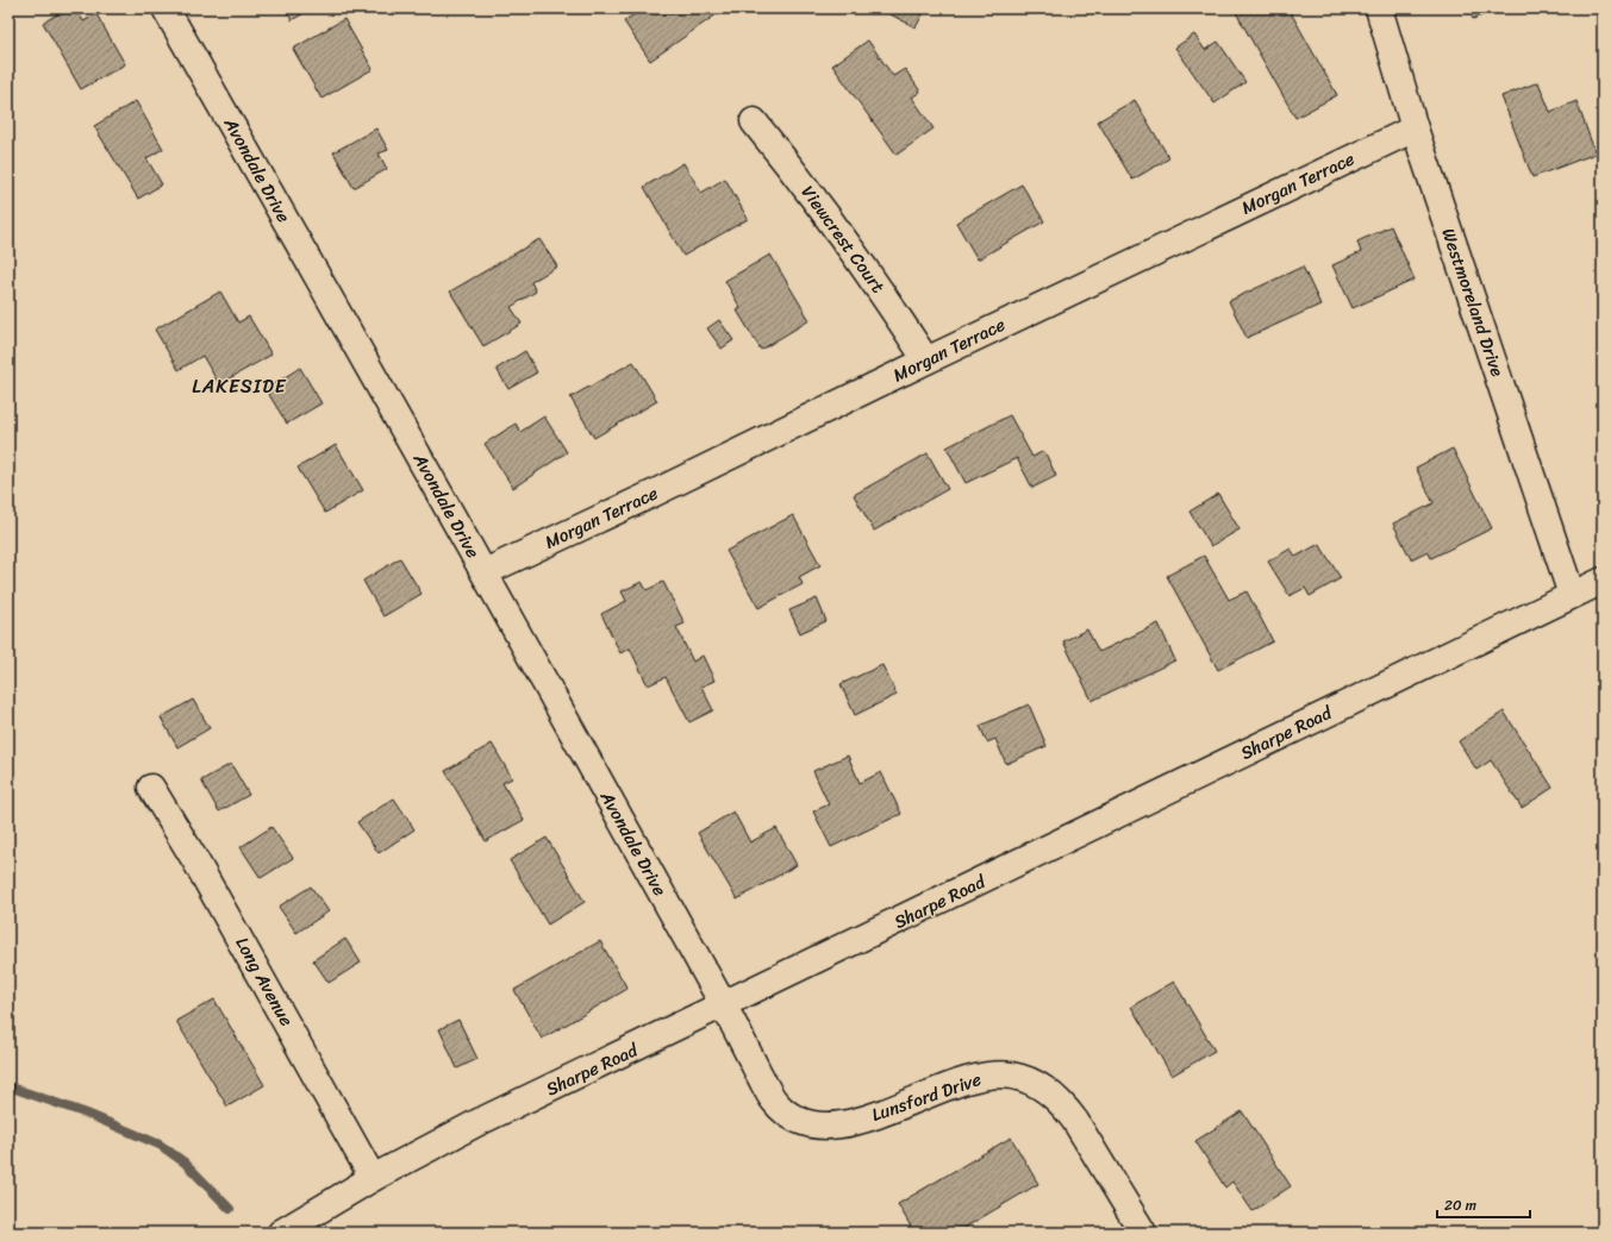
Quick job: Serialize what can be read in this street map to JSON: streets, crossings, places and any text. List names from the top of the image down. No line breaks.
{"streets":{"street":["Avondale Drive","Morgan Terrace","Viewcrest Court","Westmoreland Drive","Sharpe Road","Long Avenue","Lunsford Drive"]},"crossings":[["Avondale Drive","Morgan Terrace"],["Avondale Drive","Sharpe Road"],["Avondale Drive","Lunsford Drive"],["Morgan Terrace","Viewcrest Court"],["Morgan Terrace","Westmoreland Drive"],["Westmoreland Drive","Sharpe Road"],["Sharpe Road","Long Avenue"],["Sharpe Road","Lunsford Drive"]],"districts":["LAKESIDE"],"scale_bar":"20 m"}
